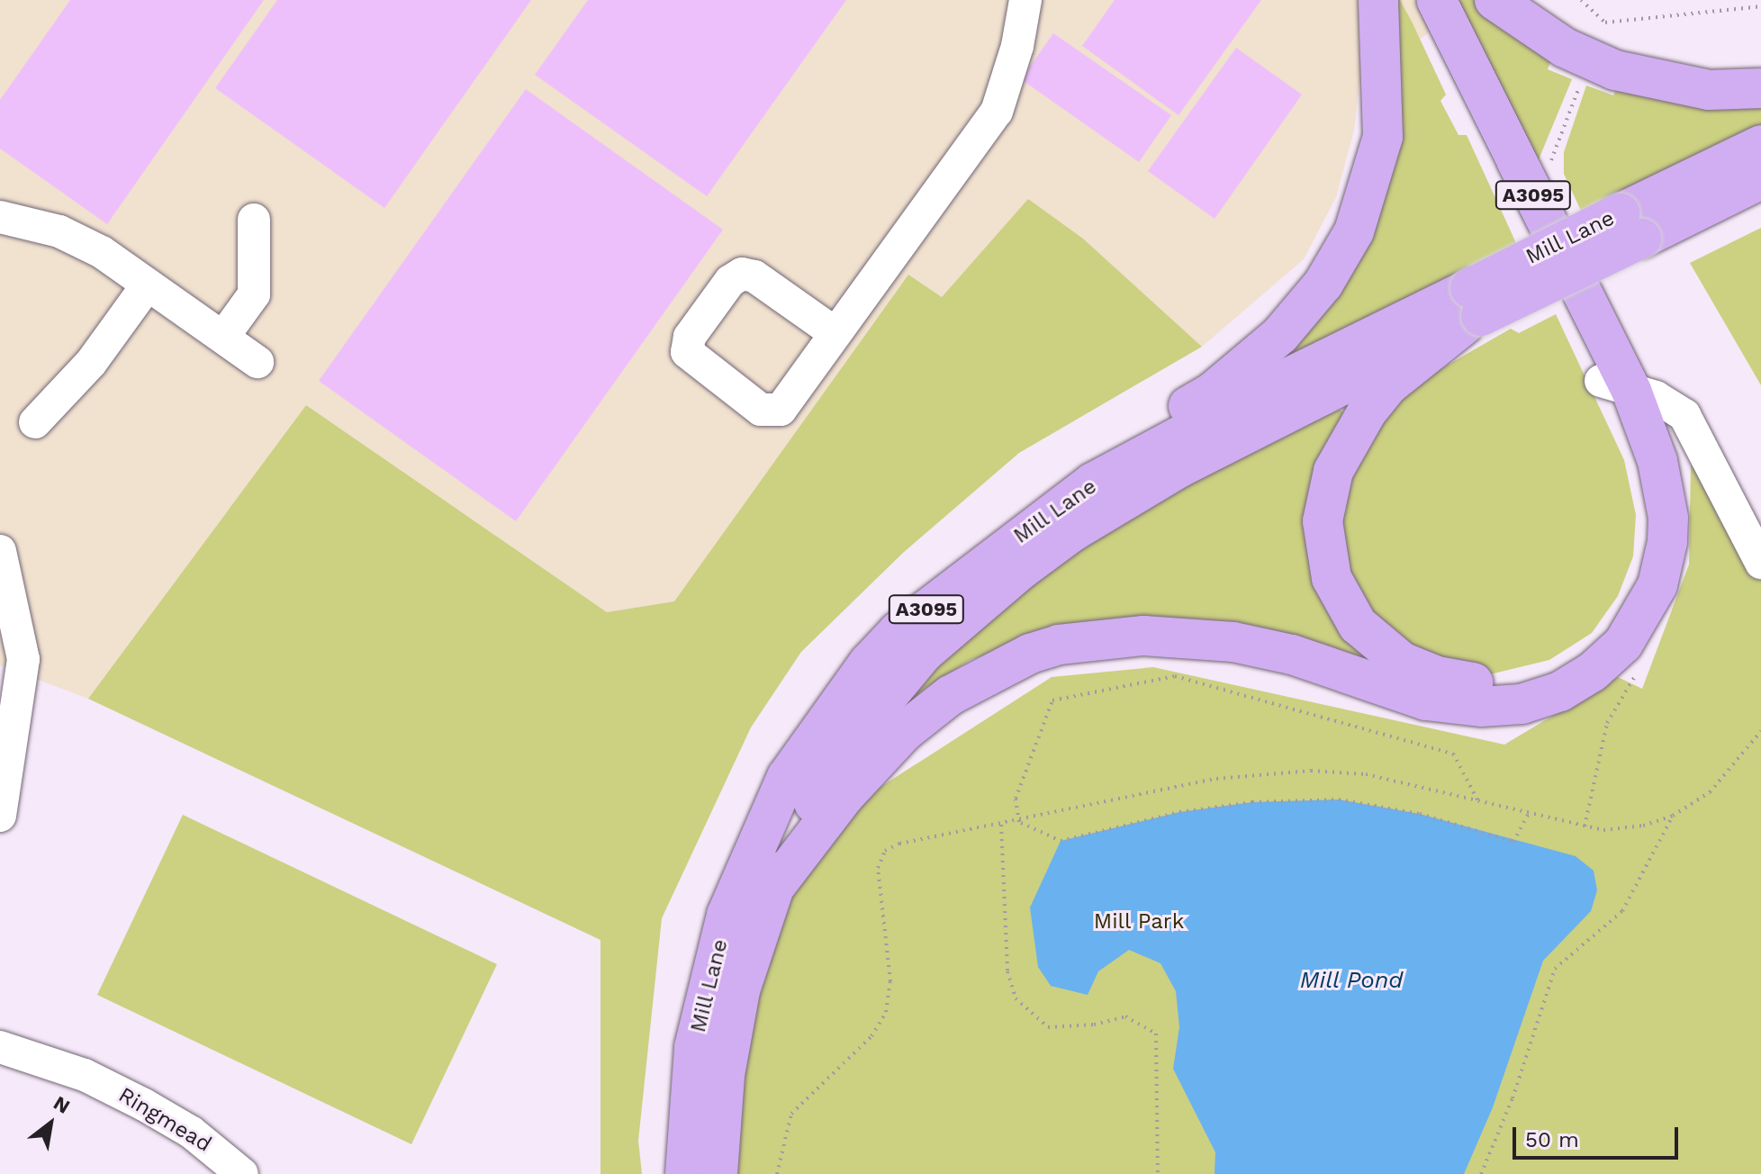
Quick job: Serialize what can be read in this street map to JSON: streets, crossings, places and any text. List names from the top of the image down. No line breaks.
{"streets":{"main road":["A3095","Mill Lane"],"street":["Ringmead"]},"crossings":[["A3095","Mill Lane"]],"water":["Mill Pond"],"parks":["Mill Park"],"scale_bar":"50 m","north":"top right"}
